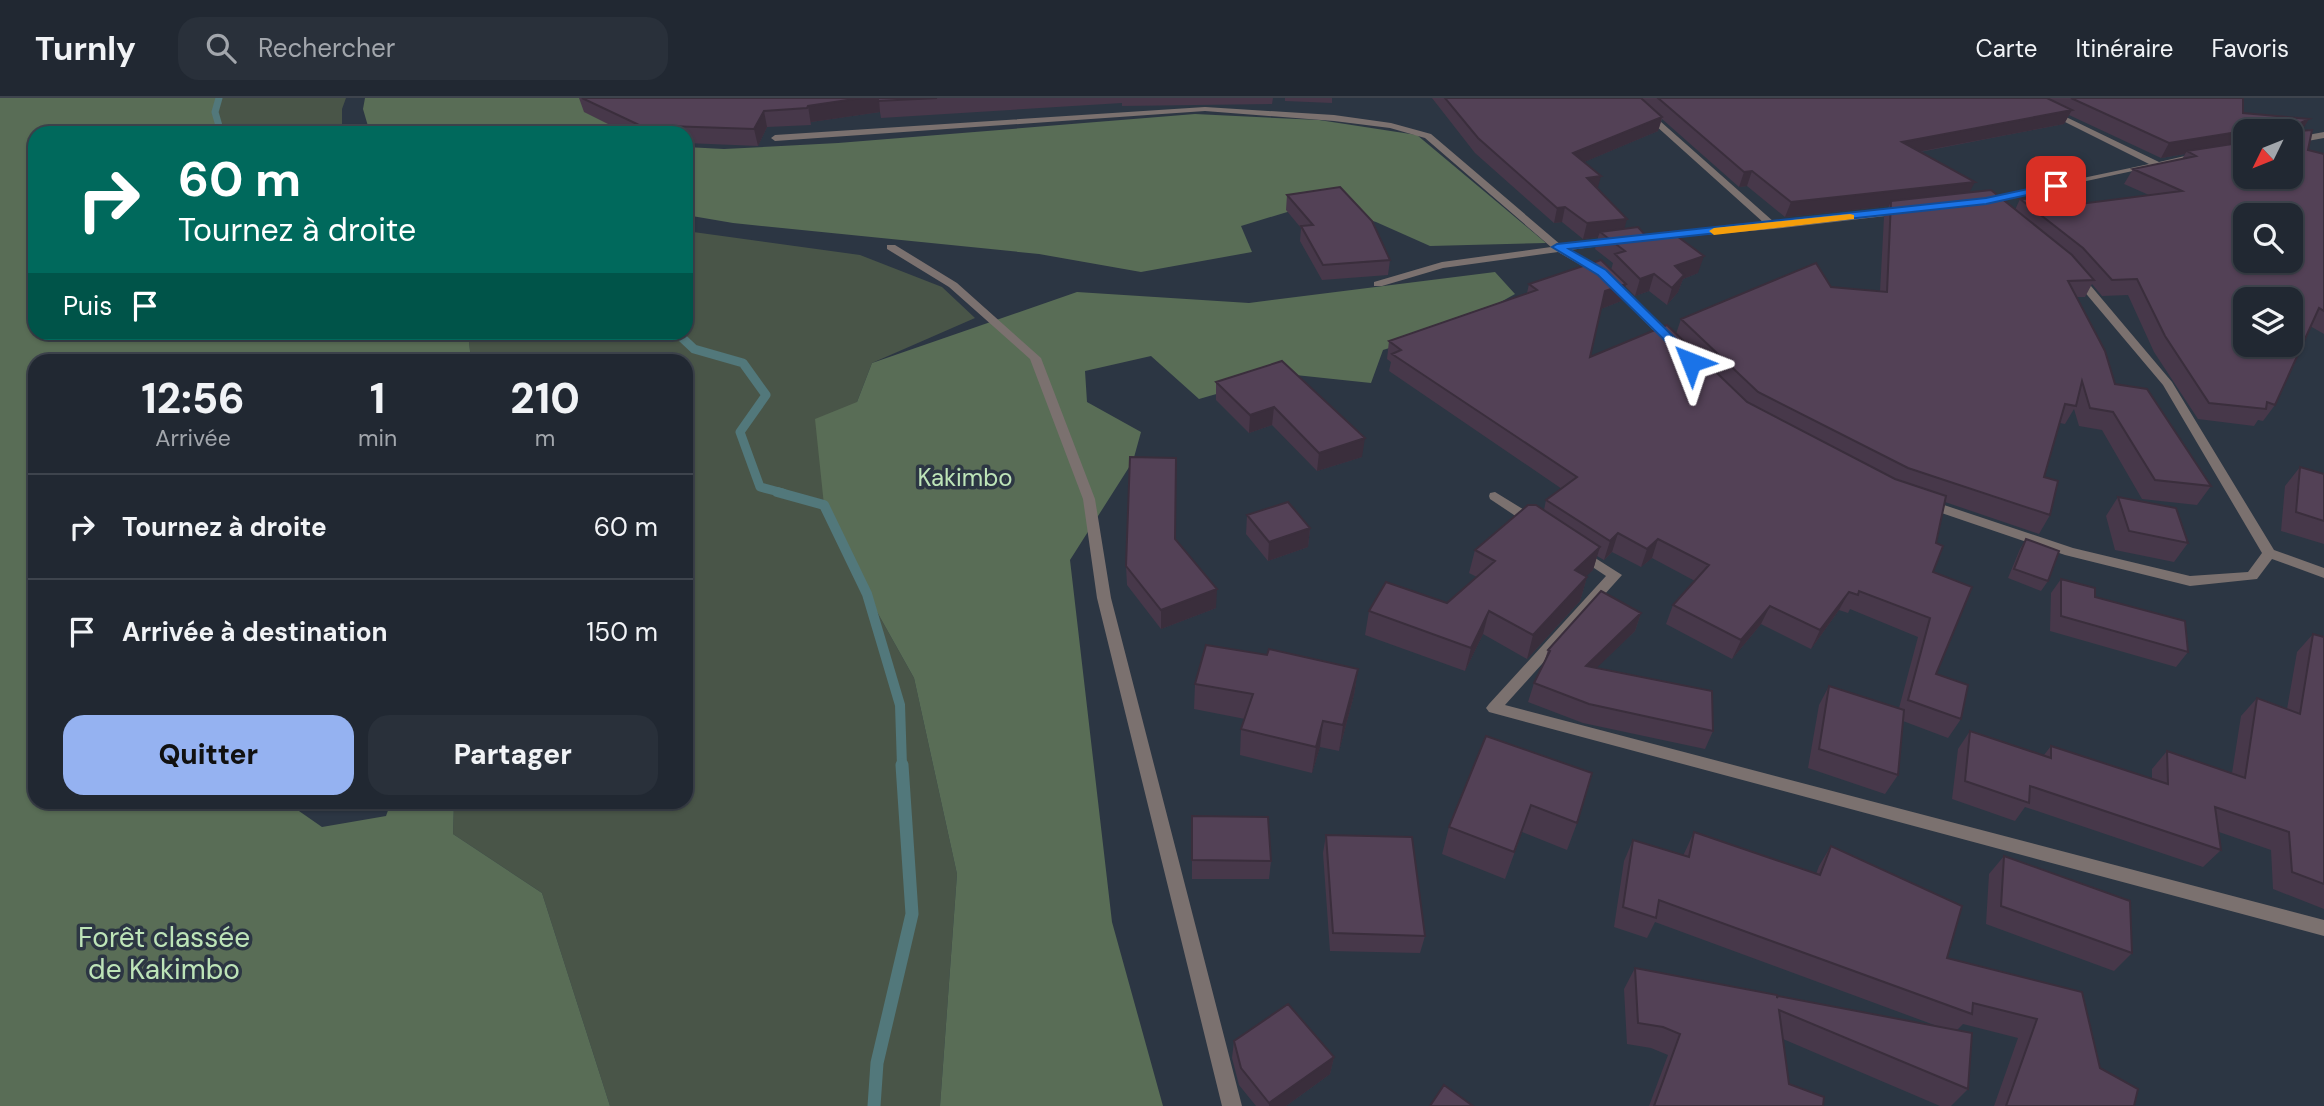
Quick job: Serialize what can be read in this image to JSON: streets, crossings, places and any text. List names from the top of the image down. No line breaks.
{"parks":["Kakimbo","Forêt classée de Kakimbo"],"north":"bottom left","page":{"header":"Turnly","search":"Rechercher","nav":["Carte","Itinéraire","Favoris"],"turn":["60 m","Tournez à droite"],"then":"Puis","eta":["12:56","Arrivée","1","min","210","m"],"list":[{"name":"Tournez à droite","value":"60 m"},{"name":"Arrivée à destination","value":"150 m"}],"buttons":["Quitter","Partager"]}}
